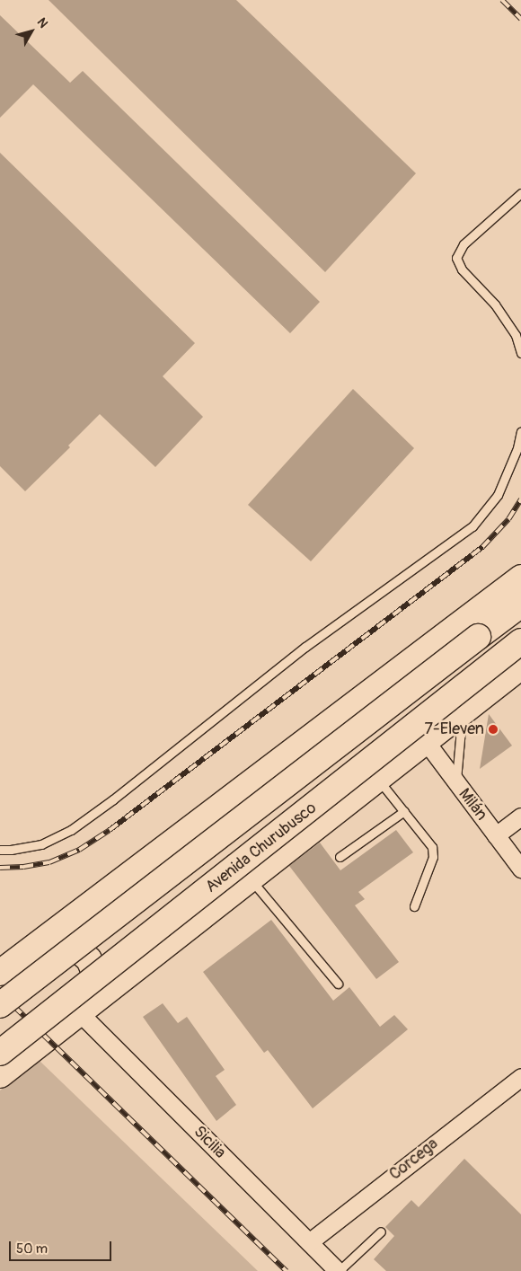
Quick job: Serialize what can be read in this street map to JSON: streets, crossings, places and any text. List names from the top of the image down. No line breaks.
{"streets":{"main road":["Avenida Churubusco"],"street":["Milán","Sicilia","Corcega"]},"crossings":[["Milán","Avenida Churubusco"],["Avenida Churubusco","Sicilia"],["Sicilia","Corcega"]],"places":["7-Eleven"],"scale_bar":"50 m","north":"top right"}
